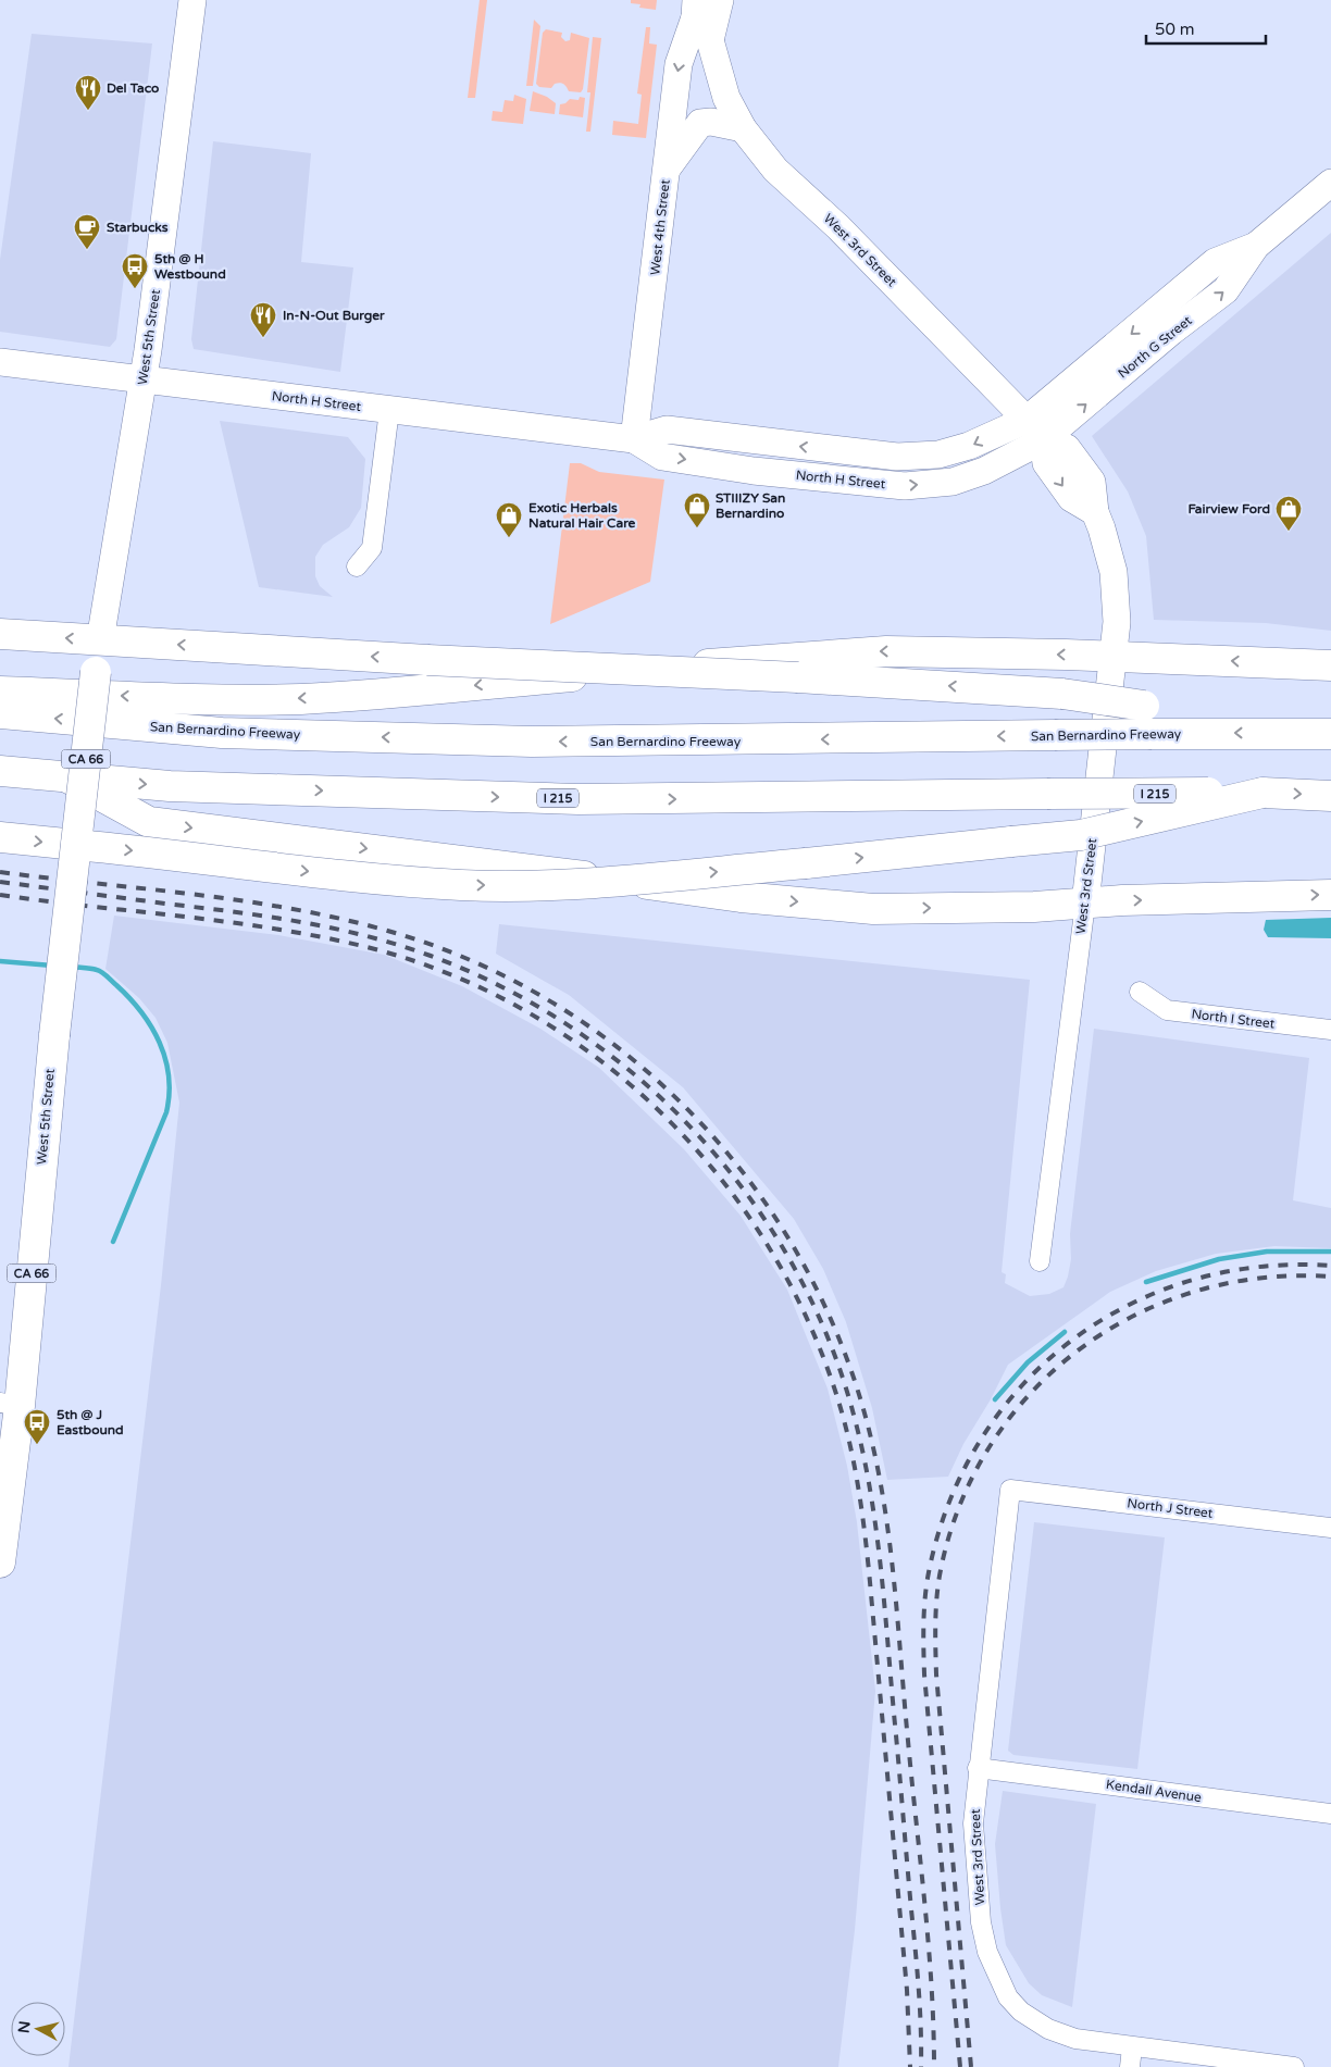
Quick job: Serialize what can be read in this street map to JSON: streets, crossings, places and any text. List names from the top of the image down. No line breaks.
{"streets":{"main road":["West 4th Street","West 3rd Street","West 5th Street","North G Street","North H Street","San Bernardino Freeway","CA 66","I 215"],"street":["North I Street","North J Street","Kendall Avenue"]},"crossings":[["West 4th Street","West 3rd Street"],["West 4th Street","North H Street"],["West 3rd Street","North G Street"],["West 3rd Street","North H Street"],["West 3rd Street","North J Street"],["West 3rd Street","Kendall Avenue"],["West 5th Street","North H Street"],["North G Street","North H Street"]],"one_way":["West 4th Street"],"places":{"restaurant":["Del Taco","In-N-Out Burger"],"cafe":["Starbucks"],"bus stop":["5th @ H Westbound","5th @ J Eastbound"],"shop":["STIIIZY San Bernardino","Fairview Ford","Exotic Herbals Natural Hair Care"]},"scale_bar":"50 m","north":"left"}
